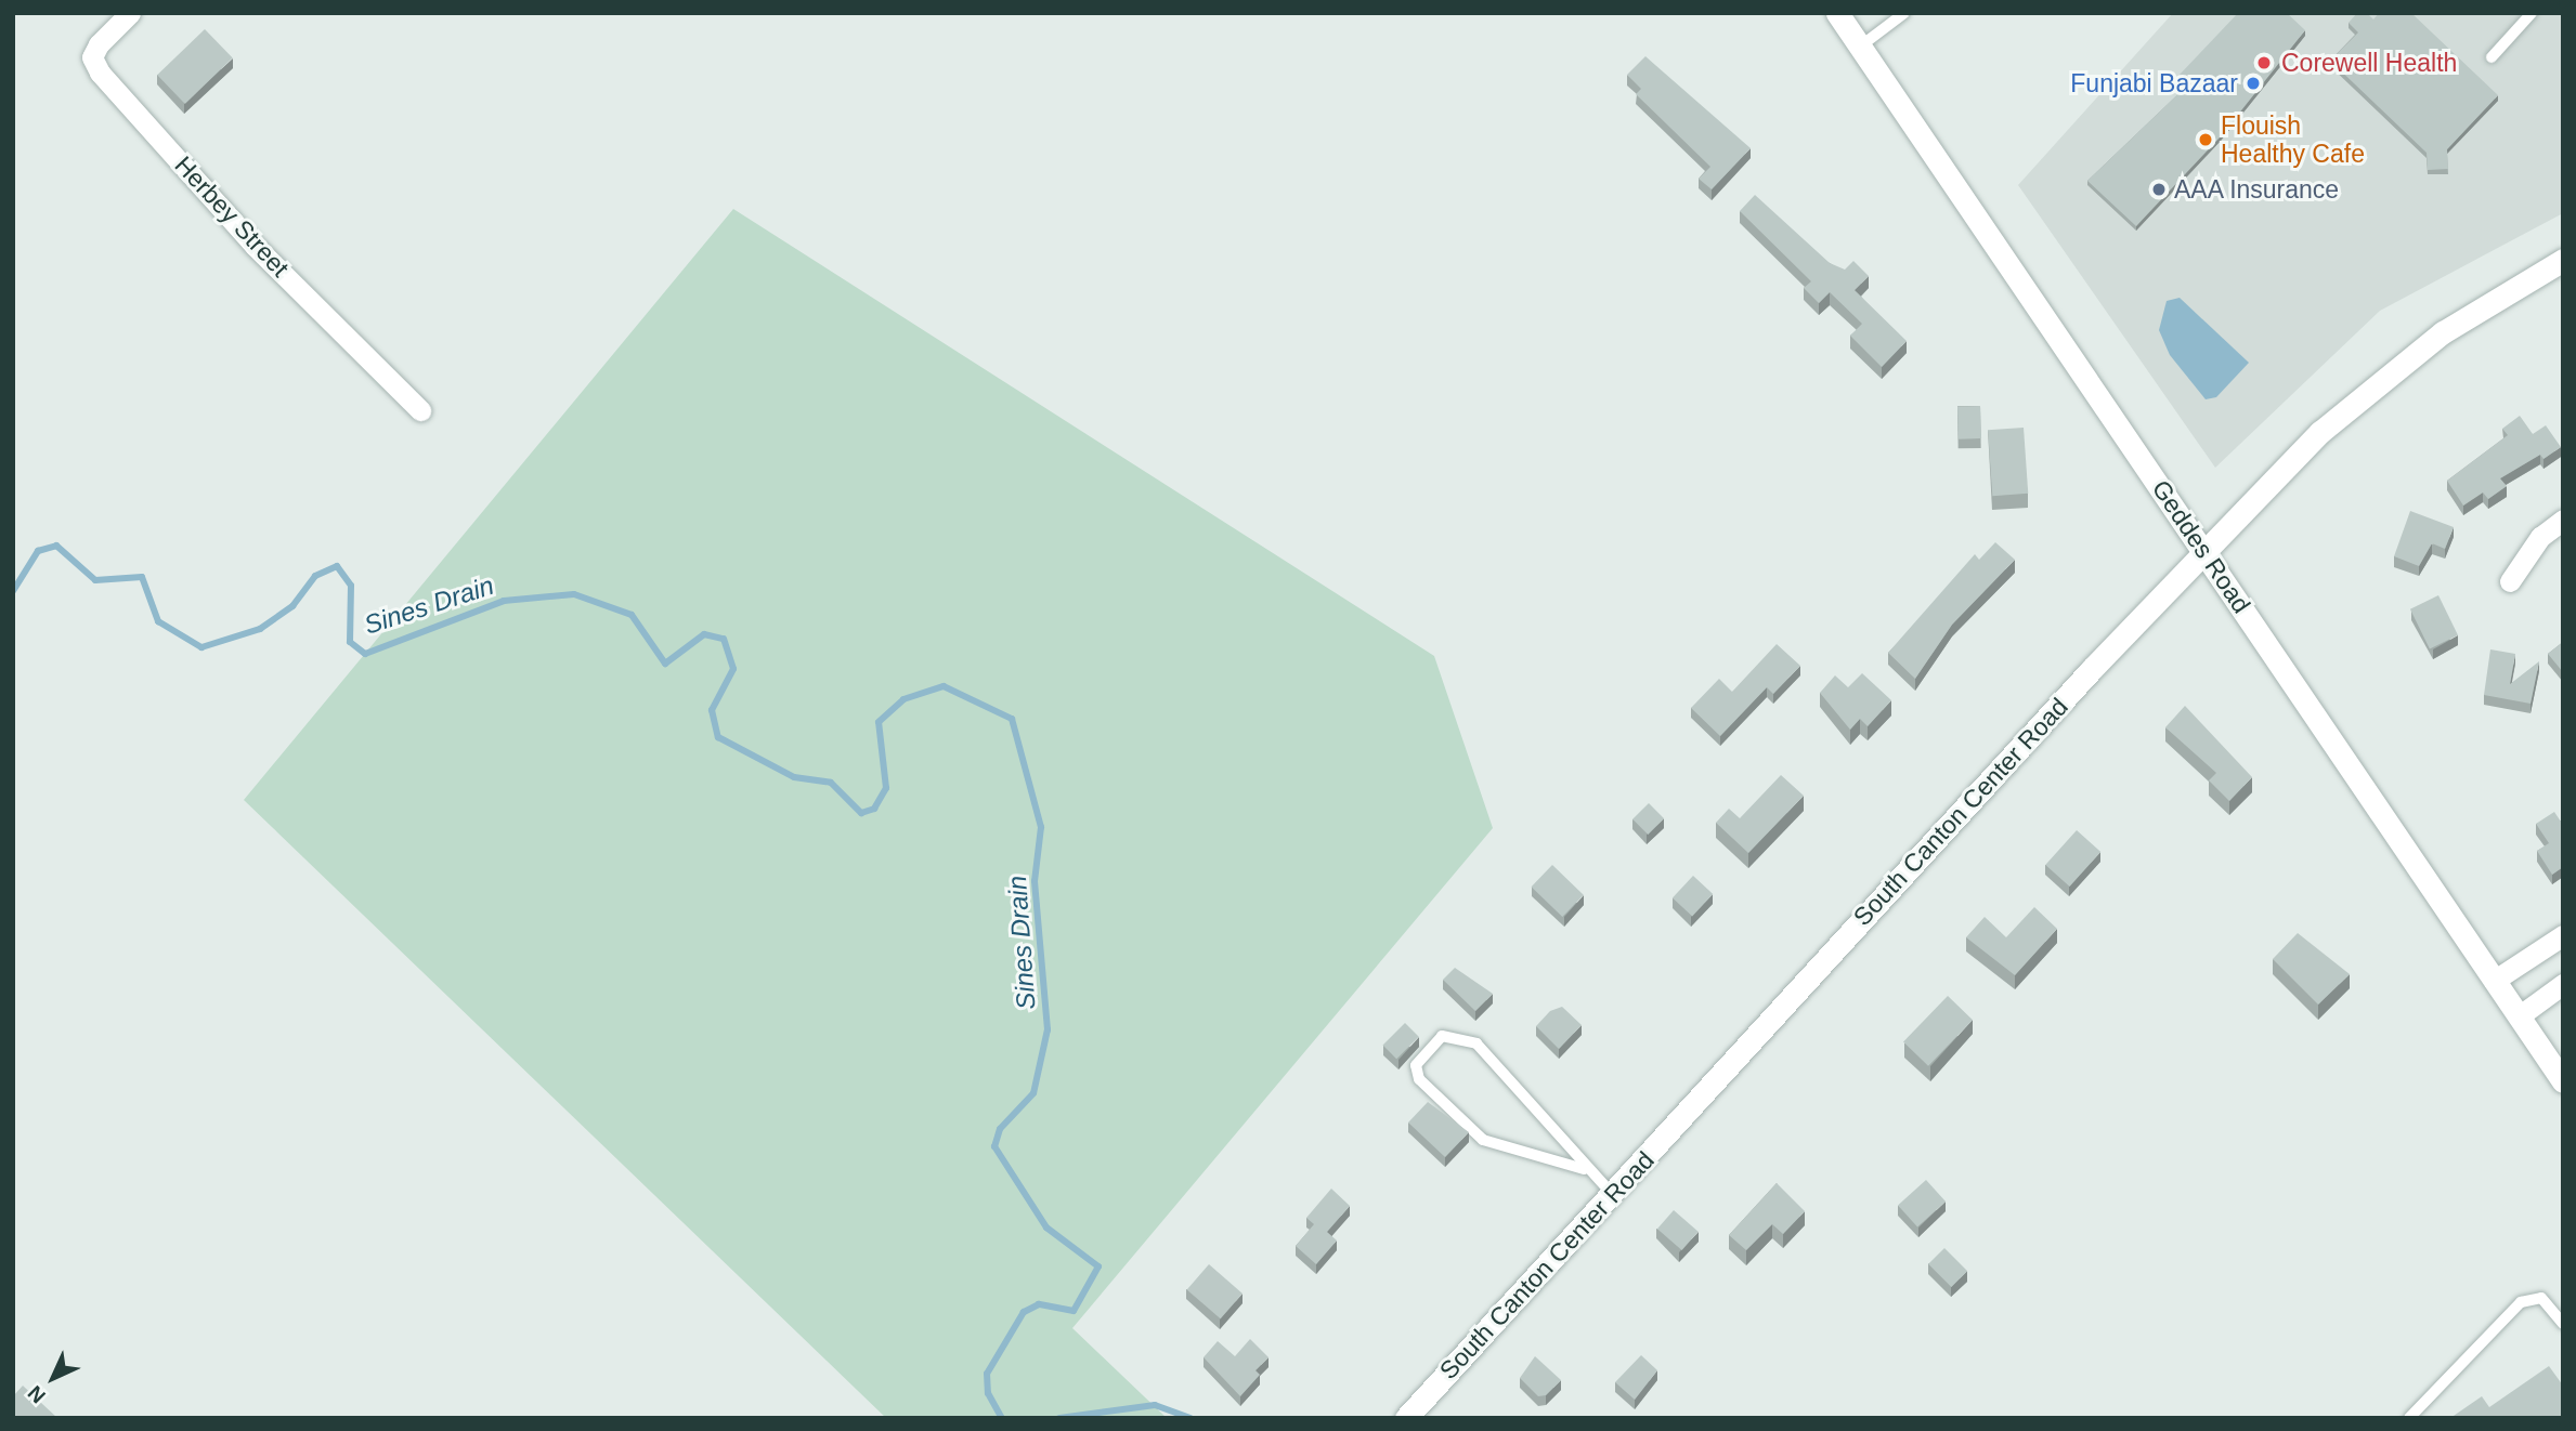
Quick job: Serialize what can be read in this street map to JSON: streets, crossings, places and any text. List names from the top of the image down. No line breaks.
{"streets":{"main road":["Geddes Road","South Canton Center Road"],"street":["Herbey Street"]},"crossings":[["Geddes Road","South Canton Center Road"]],"water":["Sines Drain"],"places":["Corewell Health","Funjabi Bazaar","Flouish Healthy Cafe","AAA Insurance"],"north":"bottom left"}
